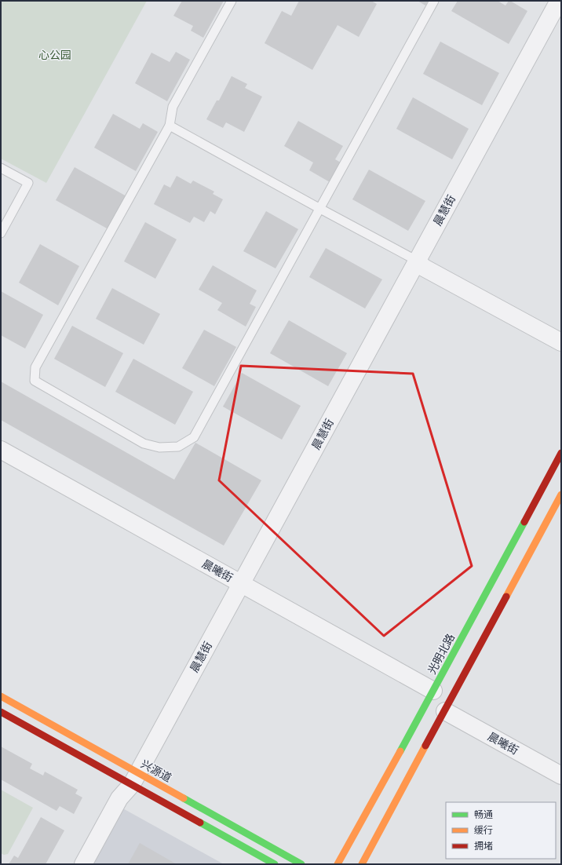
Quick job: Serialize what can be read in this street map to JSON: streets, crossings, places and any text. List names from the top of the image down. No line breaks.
{"streets":{"main road":["光明北路","兴源道"],"street":["晨慧街","晨曦街"]},"crossings":[["晨慧街","晨曦街"],["晨慧街","兴源道"],["晨曦街","光明北路"]],"parks":["心公园"],"legend":["畅通","缓行","拥堵"]}
